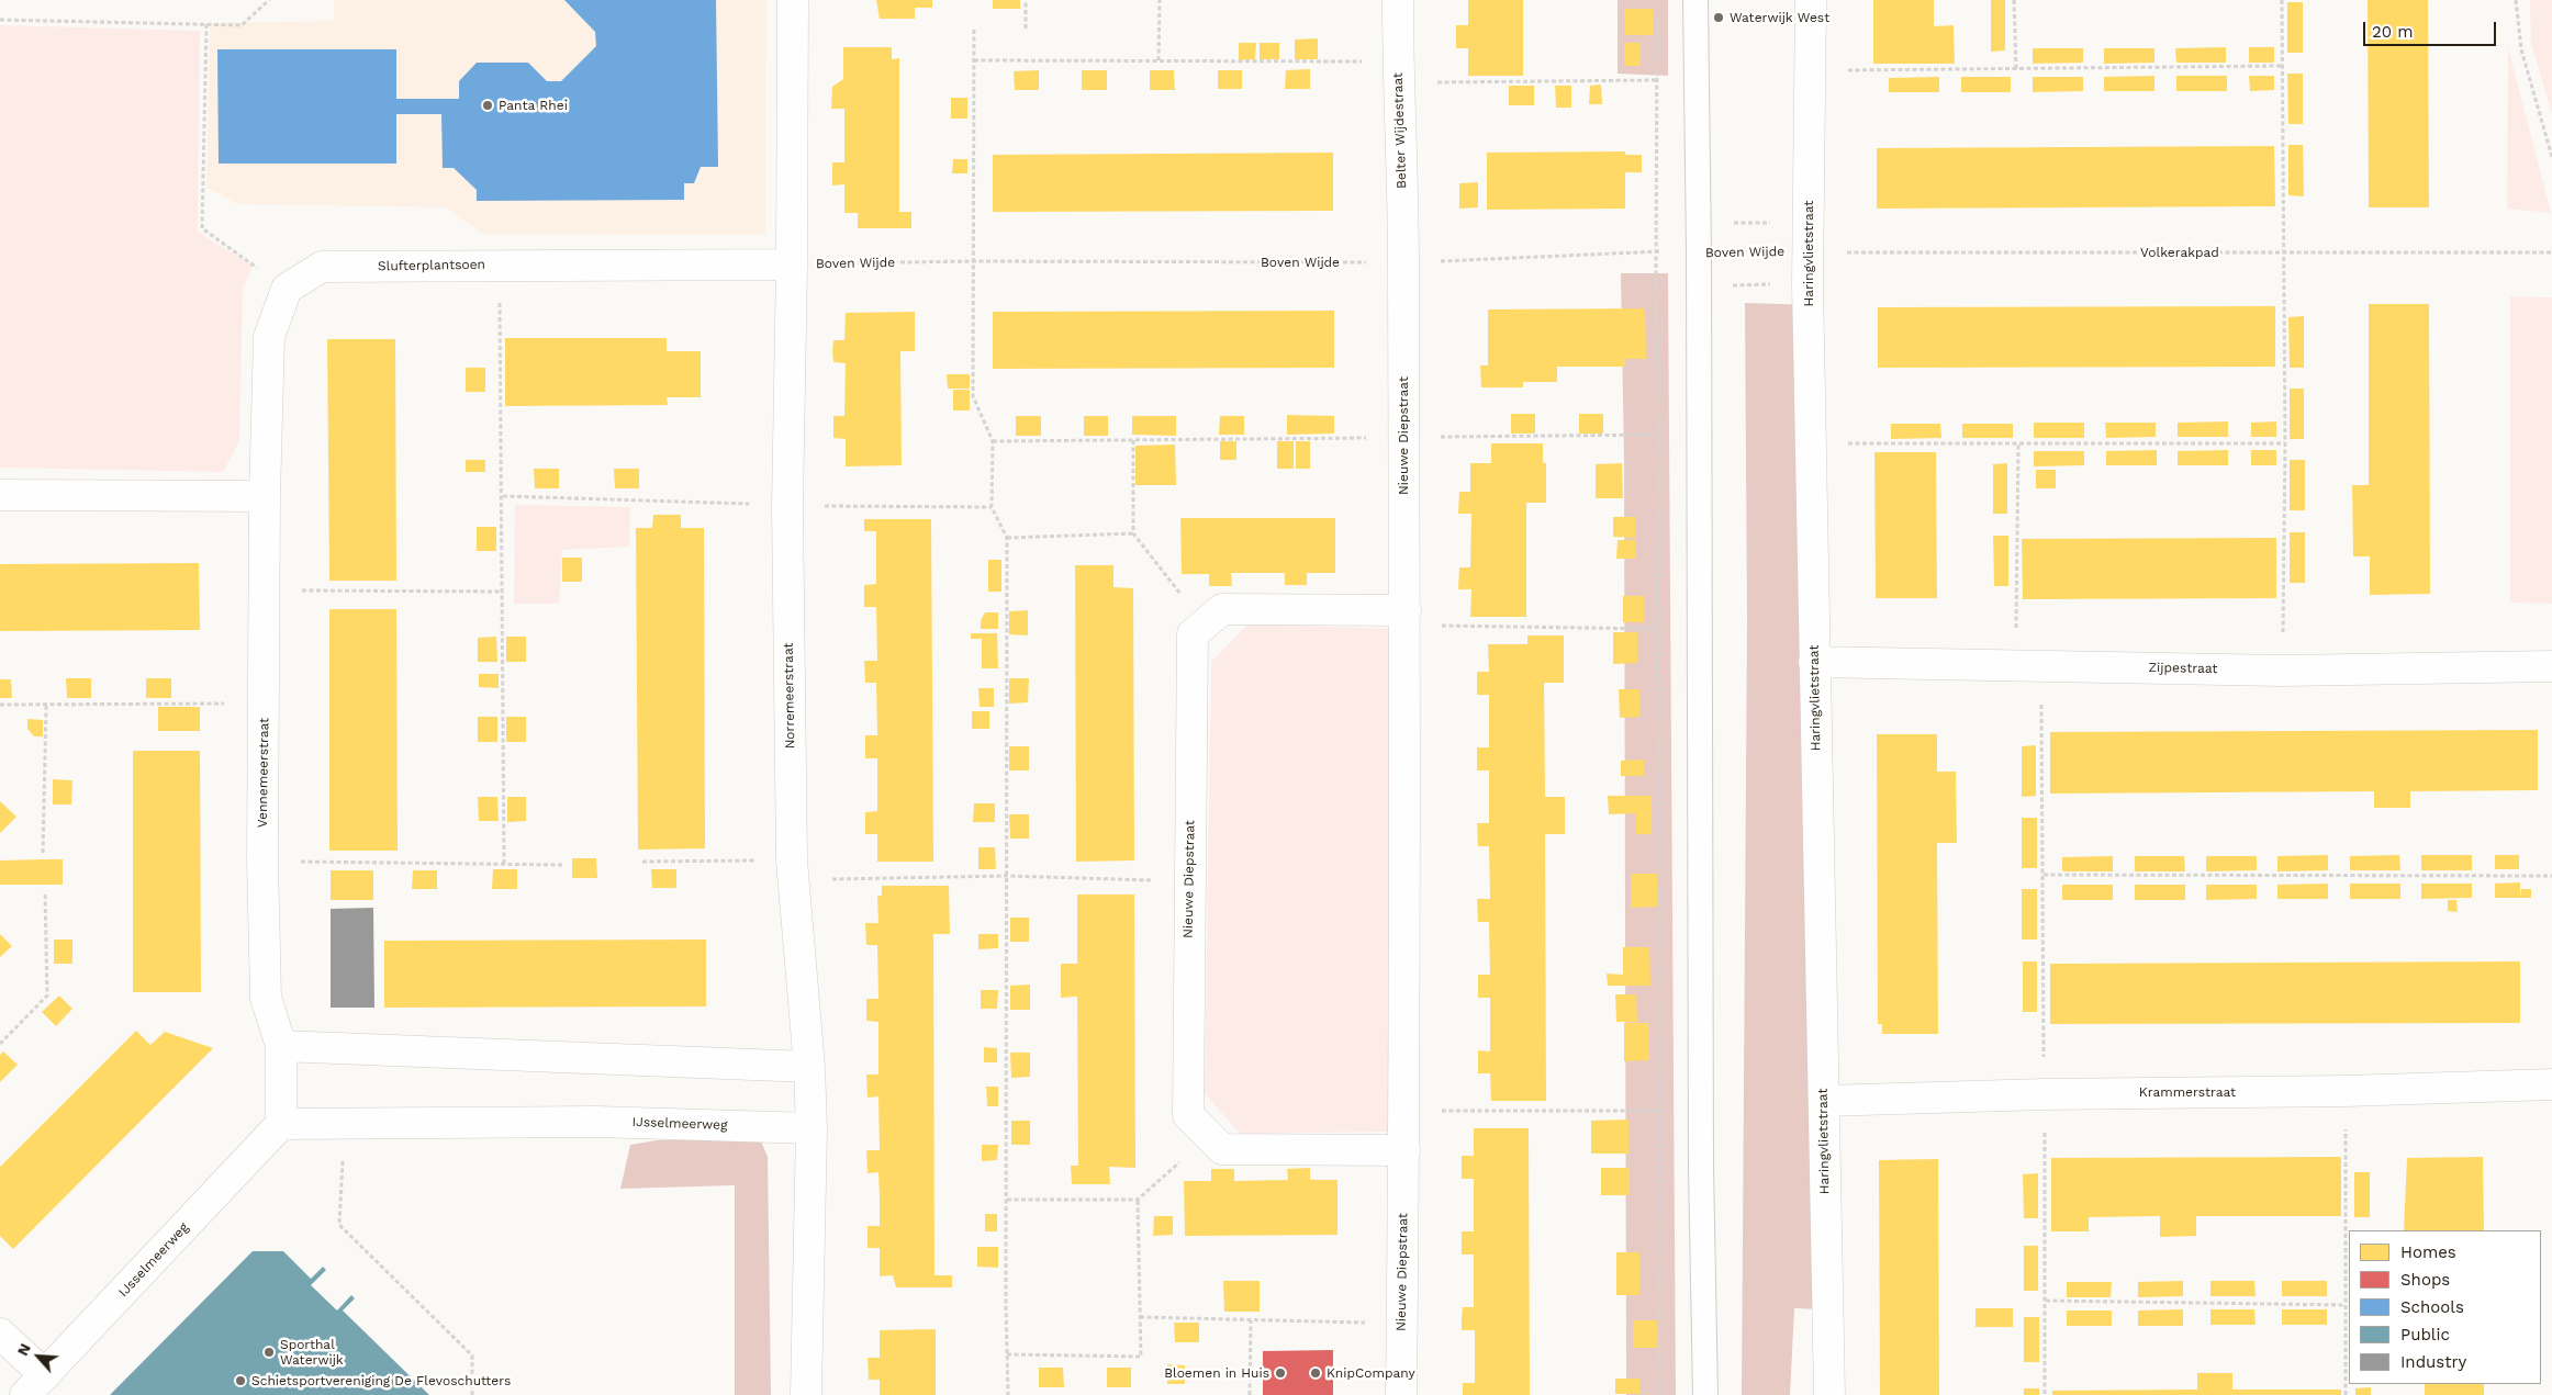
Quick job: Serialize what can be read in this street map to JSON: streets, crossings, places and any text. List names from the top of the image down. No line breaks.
{"streets":{"street":["Belter Wijdestraat","Haringvlietstraat","Slufterplantsoen","Nieuwe Diepstraat","Zijpestraat","Norremeerstraat","Vennemeerstraat","Krammerstraat","IJsselmeerweg"],"path":["Boven Wijde","Volkerakpad"]},"crossings":[["Belter Wijdestraat","Boven Wijde"],["Belter Wijdestraat","Nieuwe Diepstraat"],["Boven Wijde","Volkerakpad"],["Boven Wijde","Haringvlietstraat"],["Boven Wijde","Slufterplantsoen"],["Boven Wijde","Nieuwe Diepstraat"],["Boven Wijde","Norremeerstraat"],["Volkerakpad","Haringvlietstraat"],["Haringvlietstraat","Zijpestraat"],["Haringvlietstraat","Krammerstraat"],["Slufterplantsoen","Norremeerstraat"],["Norremeerstraat","IJsselmeerweg"]],"places":["Waterwijk West","Panta Rhei","Sporthal Waterwijk","Bloemen in Huis","KnipCompany","Schietsportvereniging De Flevoschutters"],"legend":["Homes","Shops","Schools","Public","Industry"],"scale_bar":"20 m","north":"top left"}
